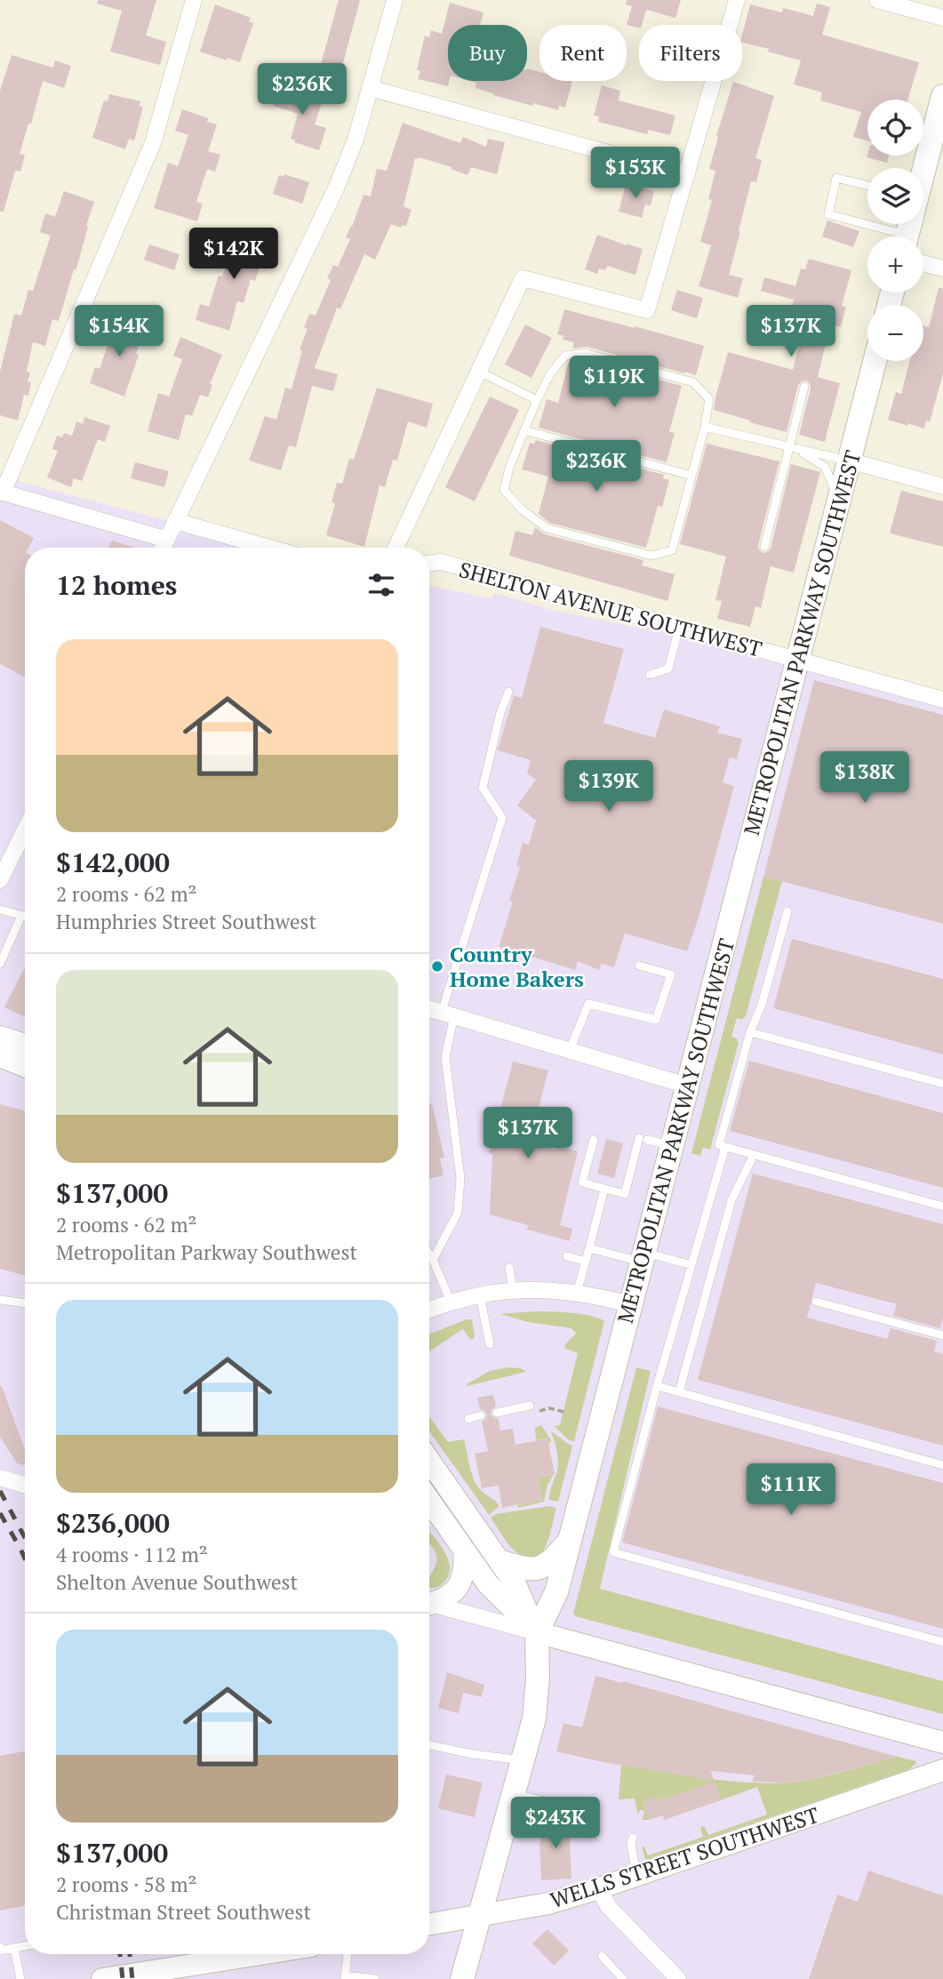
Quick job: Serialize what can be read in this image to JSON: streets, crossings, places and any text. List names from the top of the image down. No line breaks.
{"streets":{"main road":["METROPOLITAN PARKWAY SOUTHWEST","WELLS STREET SOUTHWEST"],"street":["SHELTON AVENUE SOUTHWEST"]},"crossings":[["SHELTON AVENUE SOUTHWEST","METROPOLITAN PARKWAY SOUTHWEST"]],"places":["Country Home Bakers"],"page":{"chip":["Buy","Rent","Filters"],"price":["$236K","$153K","$142K","$154K","$137K","$119K","$236K","$138K","$139K","$137K","$111K","$243K"],"map_buttons":["+","−"],"heading":"12 homes","list":[{"name":"$142,000","note":"2 rooms · 62 m² · Humphries Street Southwest"},{"name":"$137,000","note":"2 rooms · 62 m² · Metropolitan Parkway Southwest"},{"name":"$236,000","note":"4 rooms · 112 m² · Shelton Avenue Southwest"},{"name":"$137,000","note":"2 rooms · 58 m² · Christman Street Southwest"}]}}
